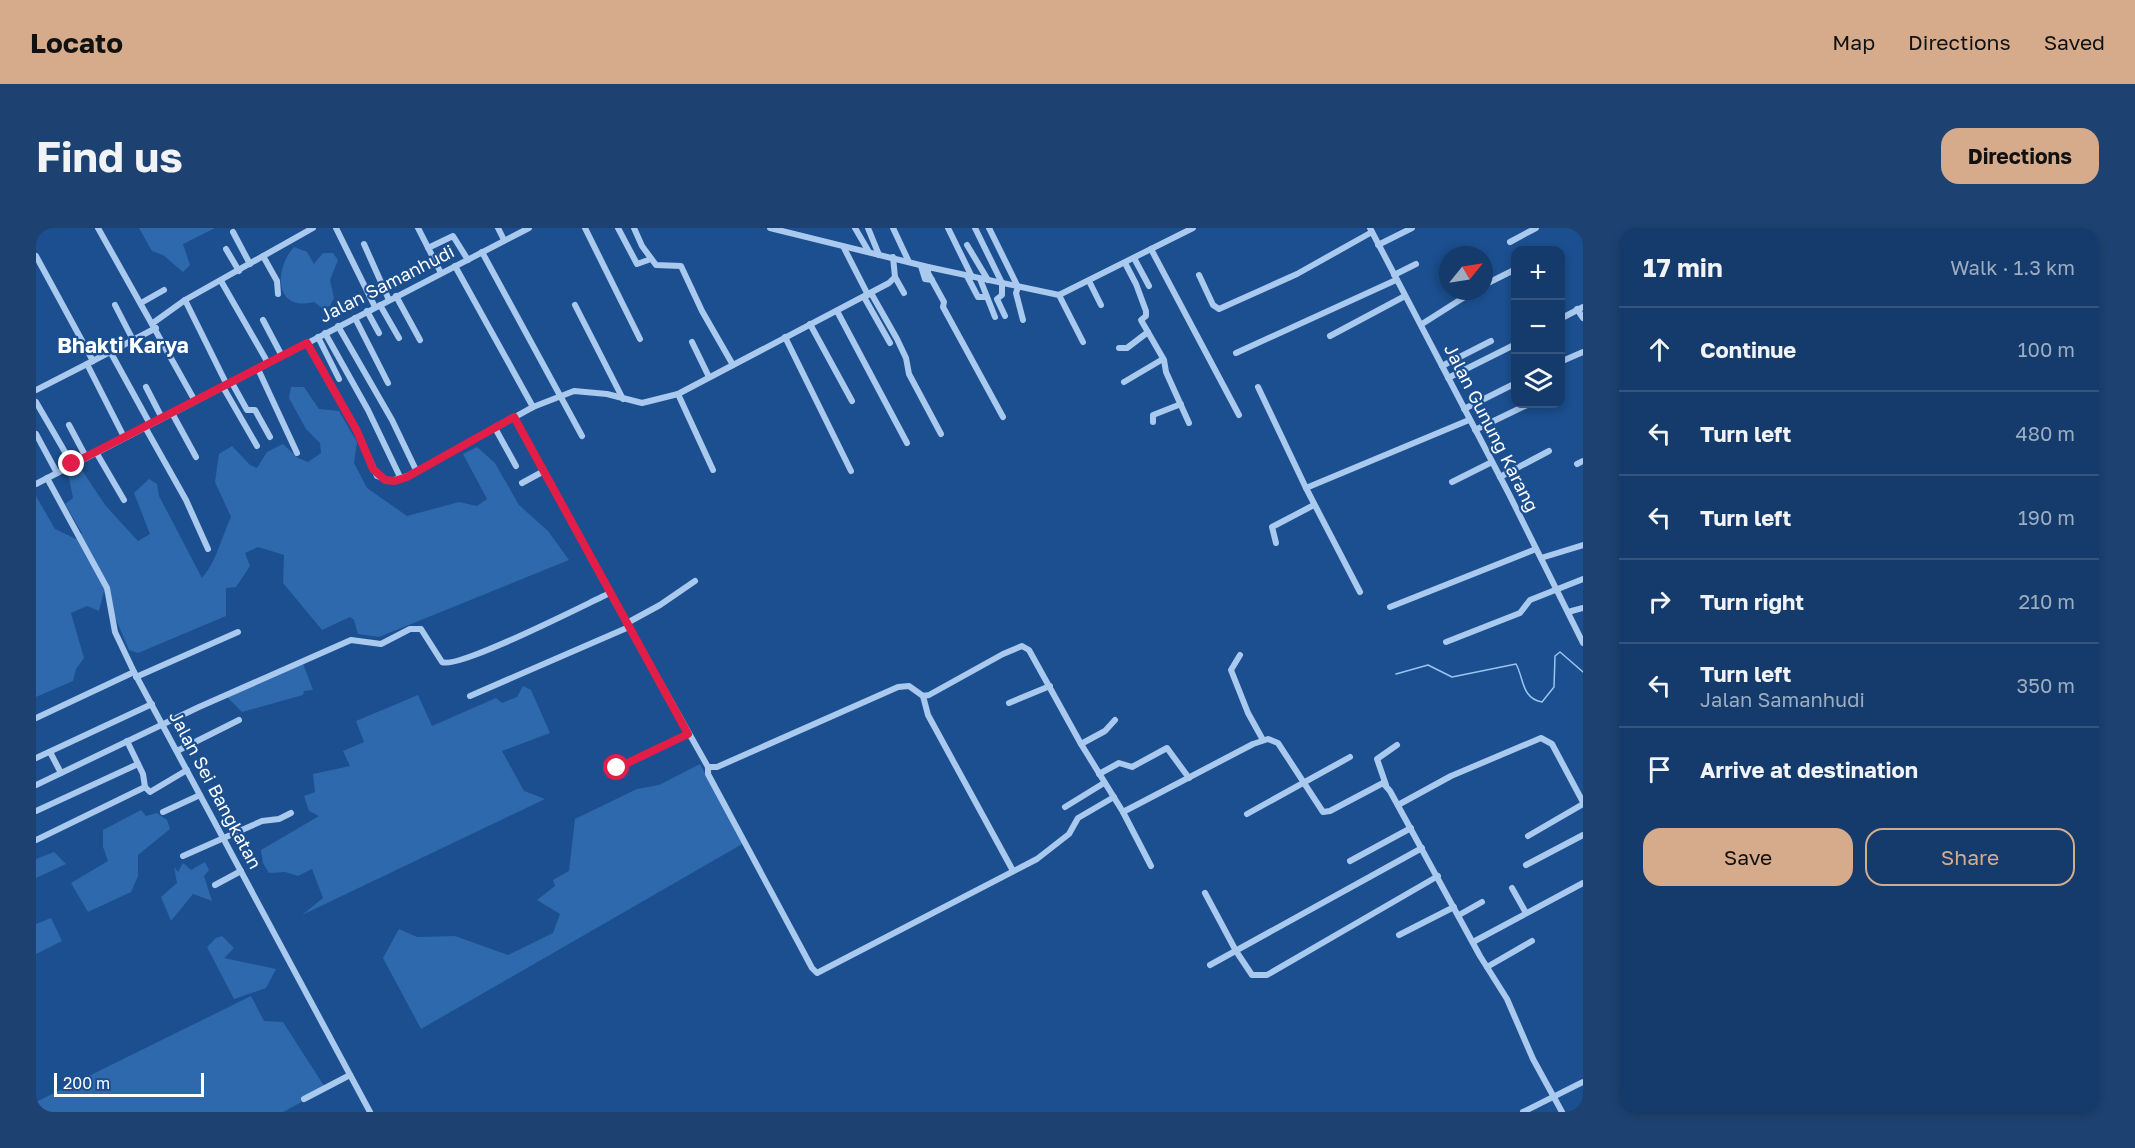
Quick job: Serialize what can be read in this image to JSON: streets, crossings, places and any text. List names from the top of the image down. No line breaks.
{"streets":{"street":["Jalan Samanhudi","Jalan Gunung Karang","Jalan Sei Bangkatan"]},"crossings":[["Jalan Samanhudi","Jalan Sei Bangkatan"]],"districts":["Bhakti Karya"],"scale_bar":"200 m","north":"top right","page":{"header":"Locato","nav":["Map","Directions","Saved"],"buttons":["Directions",["Save","Share"]],"title":"Find us","heading":["17 min","Walk · 1.3 km"],"map_buttons":["+","−"],"list":[["Continue","100 m"],["Turn left","480 m"],["Turn left","190 m"],["Turn right","210 m"],["Turn left","Jalan Samanhudi","350 m"],"Arrive at destination"],"scale":"200 m"}}
